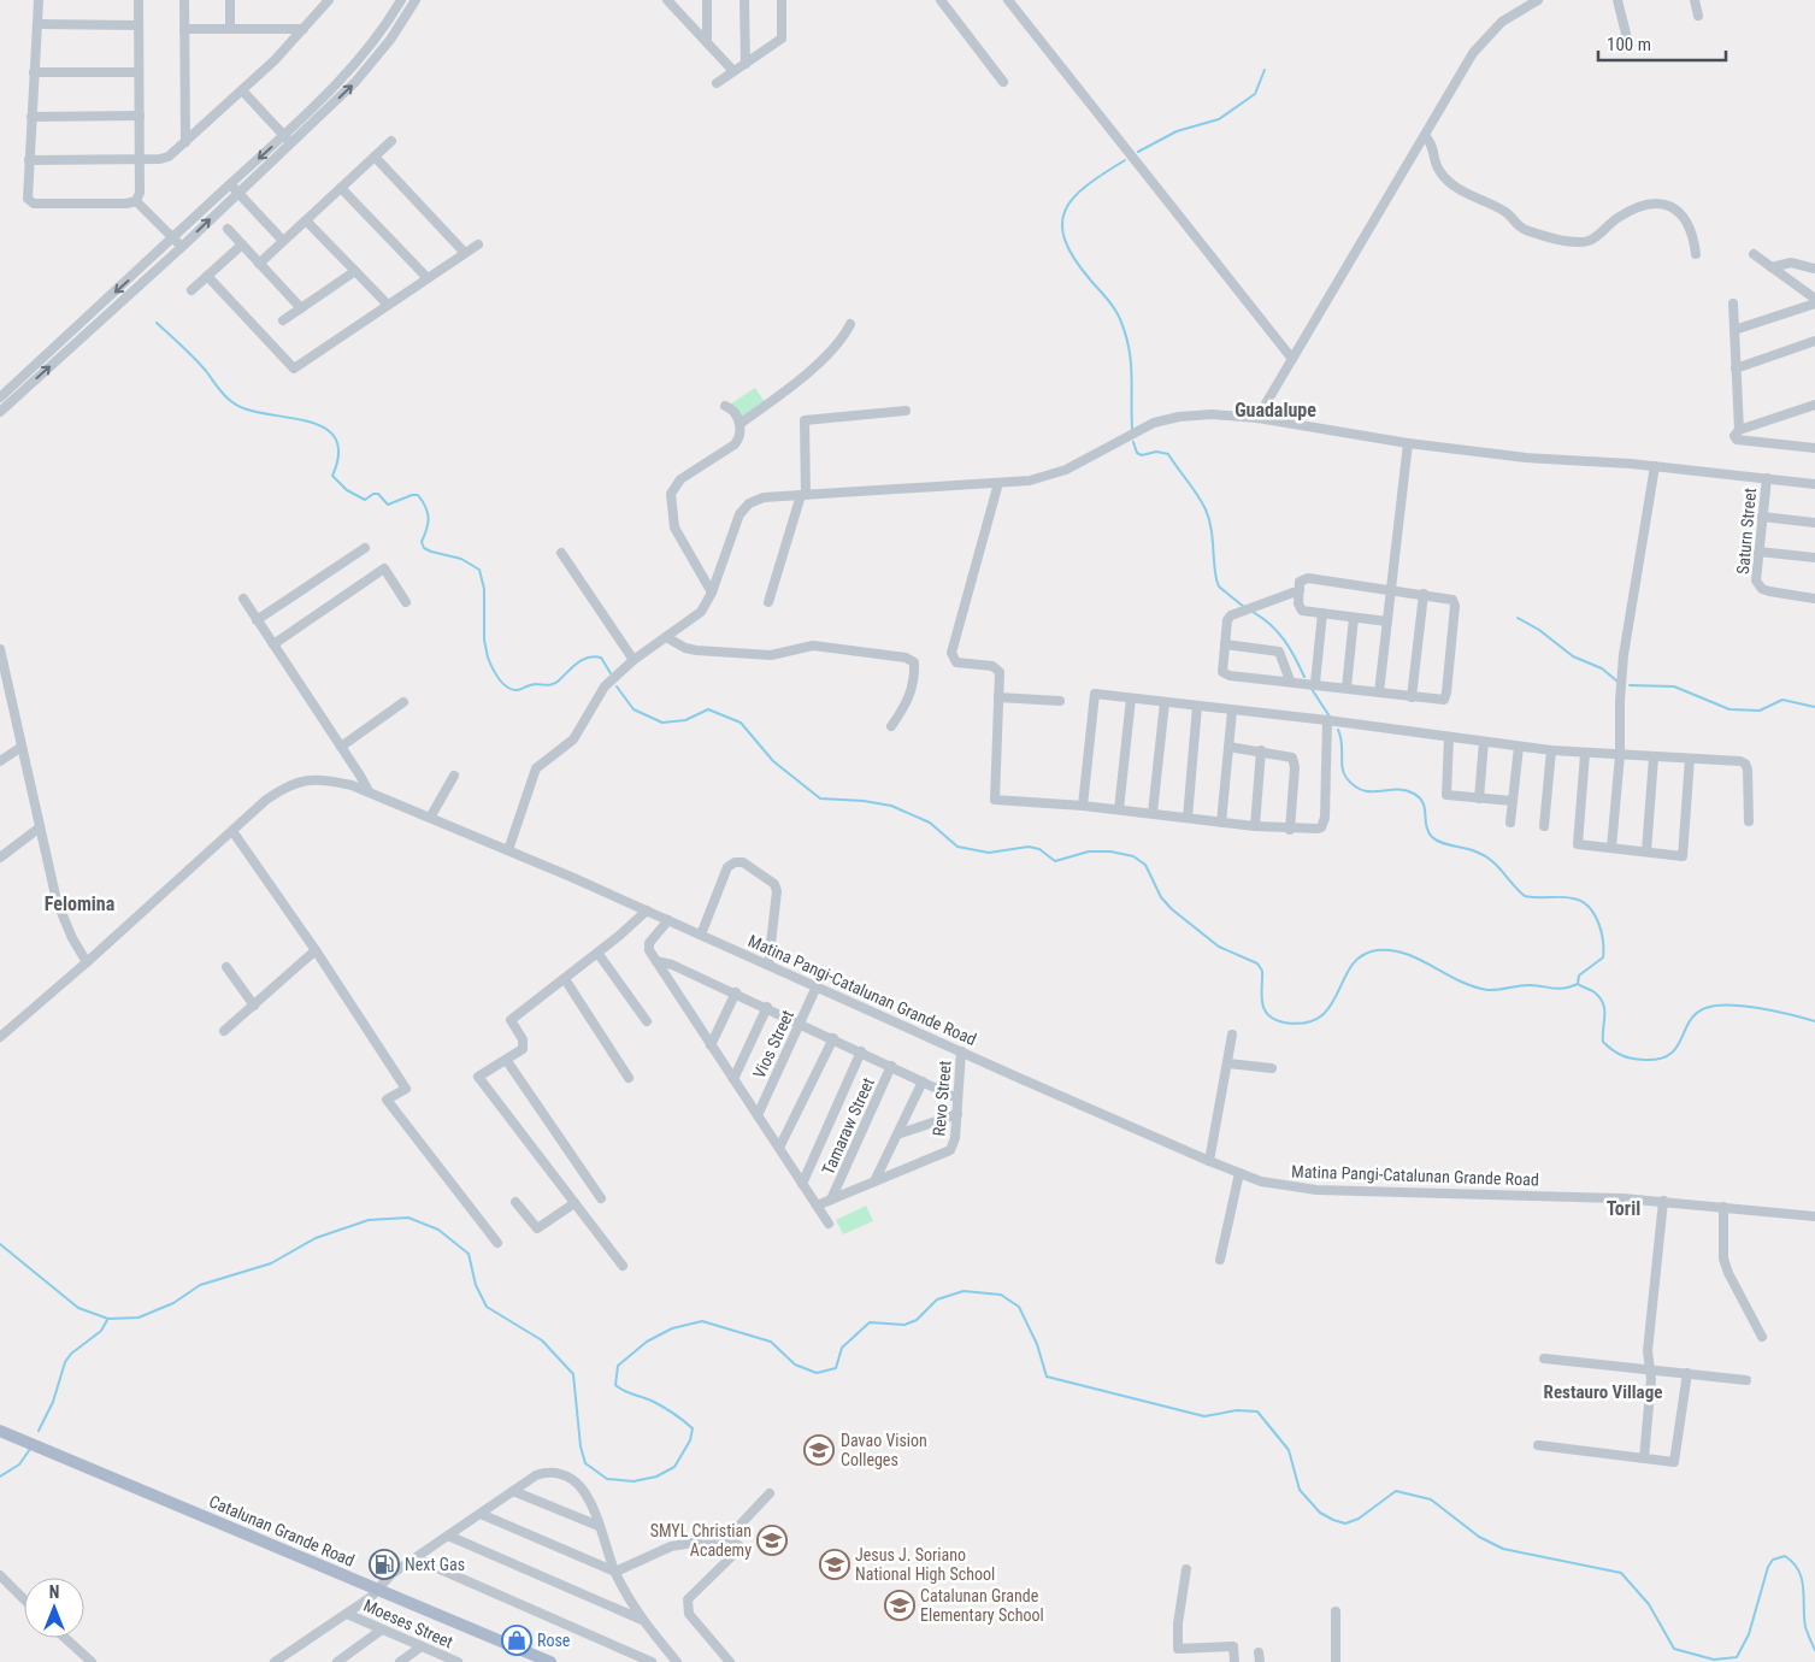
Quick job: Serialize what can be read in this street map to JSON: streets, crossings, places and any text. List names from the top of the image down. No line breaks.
{"streets":{"main road":["Catalunan Grande Road"],"street":["Saturn Street","Matina Pangi-Catalunan Grande Road","Vios Street","Revo Street","Tamaraw Street","Moeses Street"]},"crossings":[["Matina Pangi-Catalunan Grande Road","Vios Street"],["Matina Pangi-Catalunan Grande Road","Revo Street"]],"districts":["Guadalupe","Felomina","Toril","Restauro Village"],"places":{"school or university":["Davao Vision Colleges","SMYL Christian Academy","Jesus J. Soriano National High School","Catalunan Grande Elementary School"],"fuel station":["Next Gas"],"shop":["Rose"]},"scale_bar":"100 m","north":"top"}
